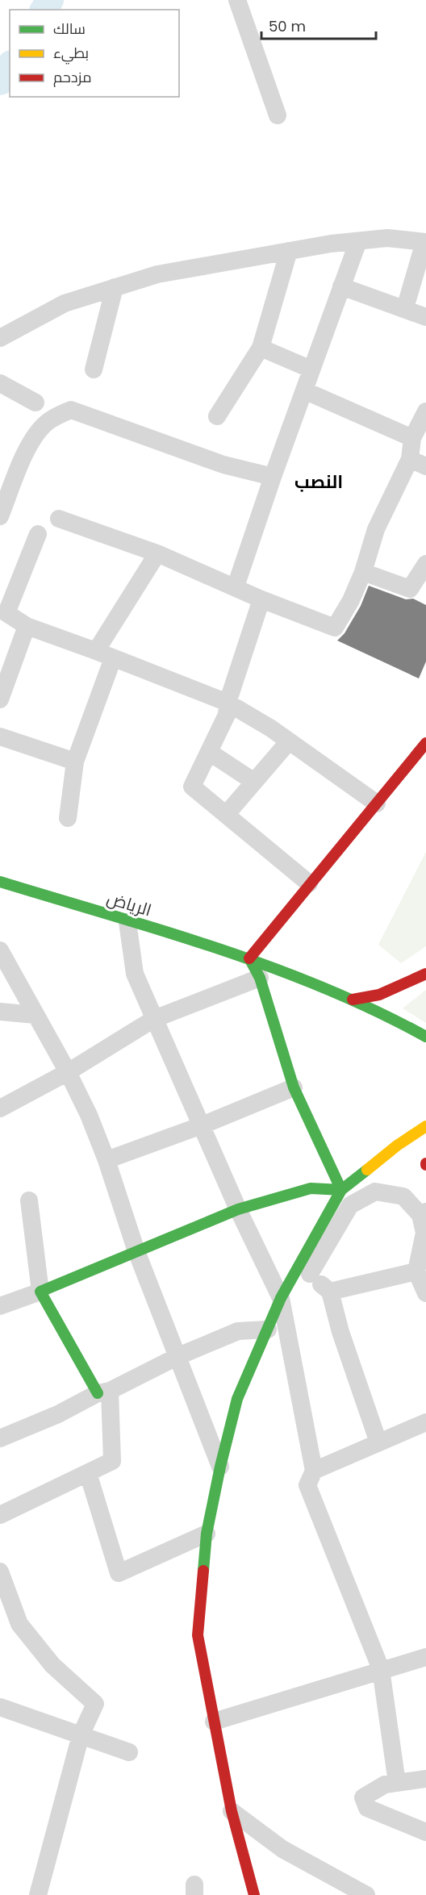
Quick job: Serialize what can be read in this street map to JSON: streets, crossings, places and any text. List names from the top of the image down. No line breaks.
{"streets":{"street":["الرياض"]},"districts":["النصب"],"legend":["سالك","بطيء","مزدحم"],"scale_bar":"50 m"}
